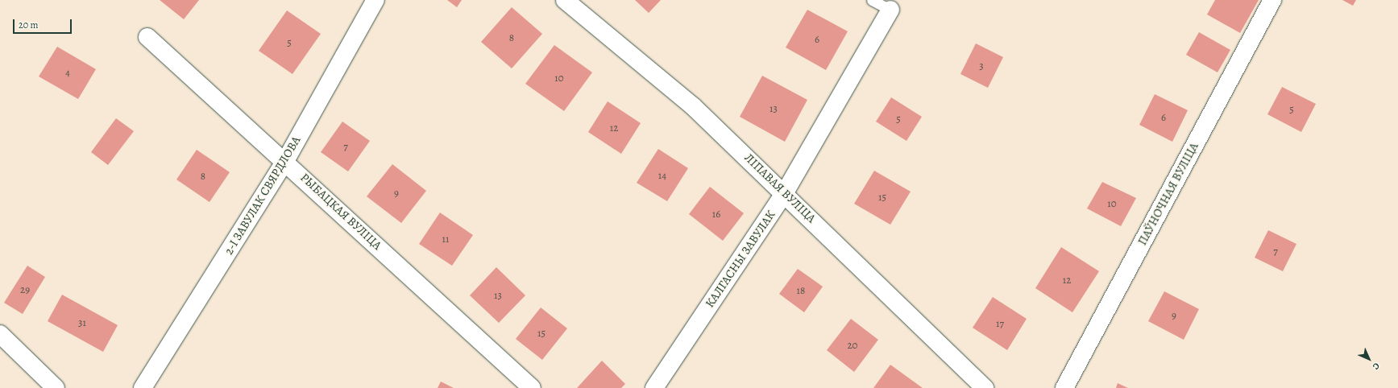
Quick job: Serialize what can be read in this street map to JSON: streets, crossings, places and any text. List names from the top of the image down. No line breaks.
{"streets":{"street":["ЛІПАВАЯ ВУЛІЦА","ПАЎНОЧНАЯ ВУЛІЦА","2-І ЗАВУЛАК СВЯРДЛОВА","РЫБАЦКАЯ ВУЛІЦА","КАЛГАСНЫ ЗАВУЛАК"]},"crossings":[["ЛІПАВАЯ ВУЛІЦА","КАЛГАСНЫ ЗАВУЛАК"],["2-І ЗАВУЛАК СВЯРДЛОВА","РЫБАЦКАЯ ВУЛІЦА"]],"house_numbers":["8","6","5","3","4","10","13","5","6","5","12","7","14","8","9","15","10","16","11","7","12","29","18","13","9","31","17","15","20"],"scale_bar":"20 m","north":"bottom right"}
